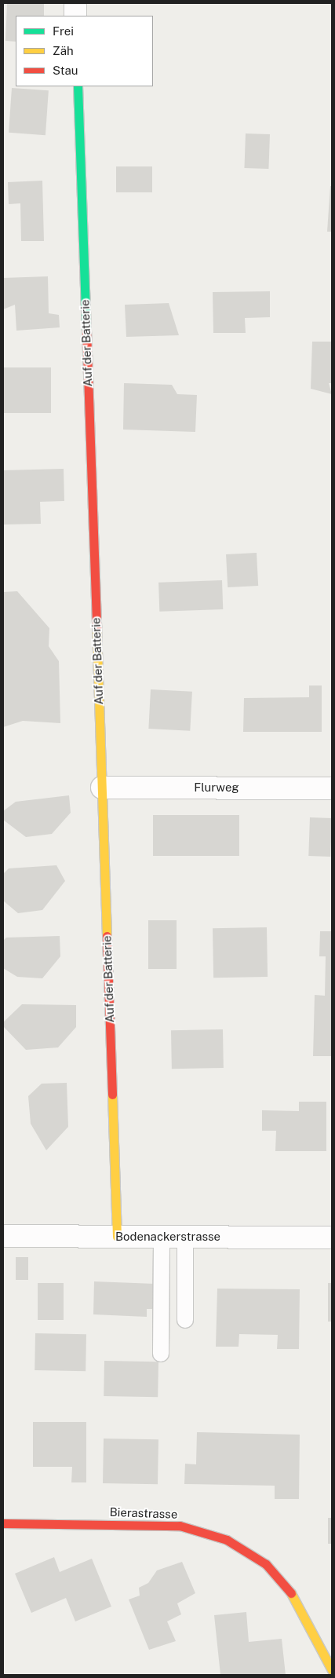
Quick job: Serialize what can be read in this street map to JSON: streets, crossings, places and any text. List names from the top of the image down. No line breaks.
{"streets":{"street":["Auf der Batterie","Flurweg","Bodenackerstrasse","Bierastrasse"]},"crossings":[["Auf der Batterie","Flurweg"],["Auf der Batterie","Bodenackerstrasse"]],"legend":["Frei","Zäh","Stau"]}
